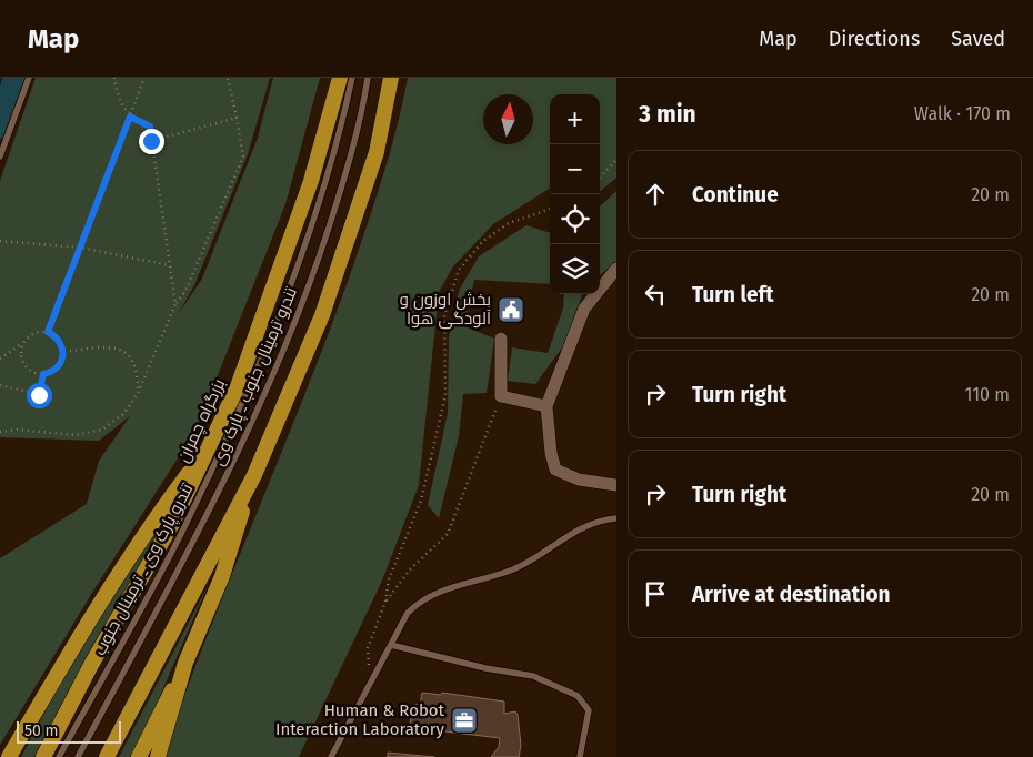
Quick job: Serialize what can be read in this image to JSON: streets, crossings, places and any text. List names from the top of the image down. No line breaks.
{"streets":{"highway":["بزرگراه چمران"],"lane":["تندرو ترمینال جنوب ـ پارک وی","تندرو پارک وی ـ ترمینال جنوب"]},"places":{"public building":["بخش اوزون و آلودگی هوا"],"office":["Human & Robot Interaction Laboratory"]},"scale_bar":"50 m","north":"top","page":{"header":"Map","nav":["Map","Directions","Saved"],"heading":["3 min","Walk · 170 m"],"map_buttons":["+","−"],"list":[["Continue","20 m"],["Turn left","20 m"],["Turn right","110 m"],["Turn right","20 m"],"Arrive at destination"],"scale":"50 m"}}
